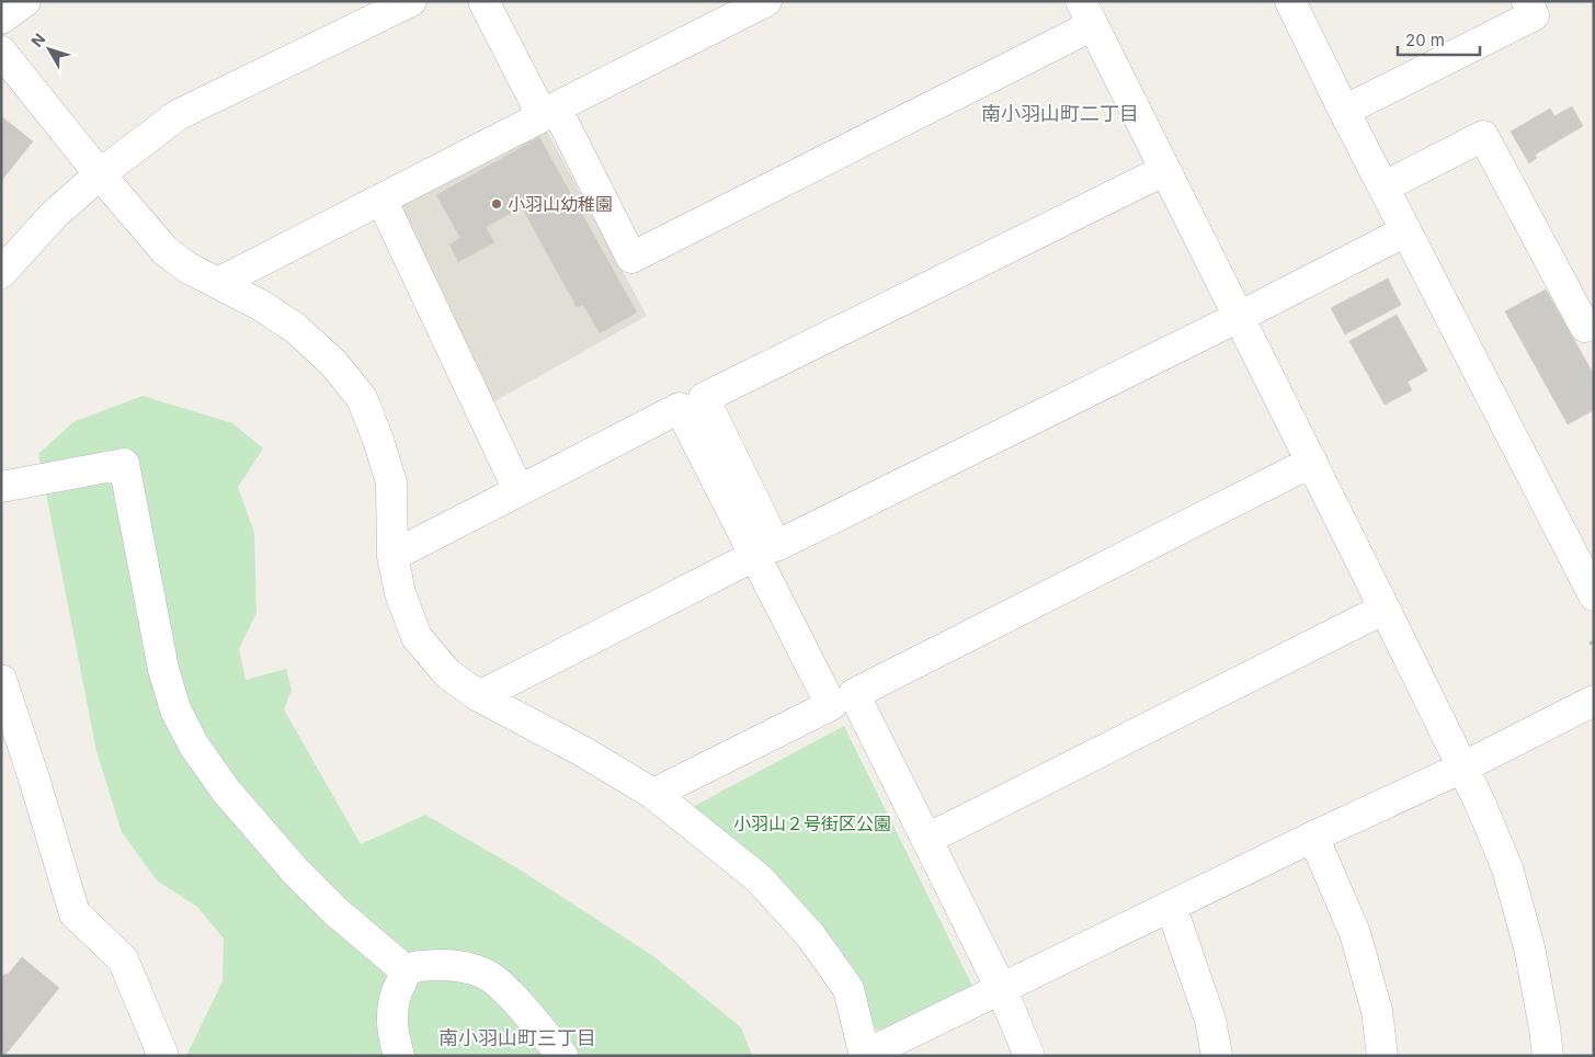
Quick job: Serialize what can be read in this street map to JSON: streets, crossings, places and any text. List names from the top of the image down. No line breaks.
{"districts":["南小羽山町二丁目","南小羽山町三丁目"],"parks":["小羽山２号街区公園"],"places":["小羽山幼稚園"],"scale_bar":"20 m","north":"top left"}
